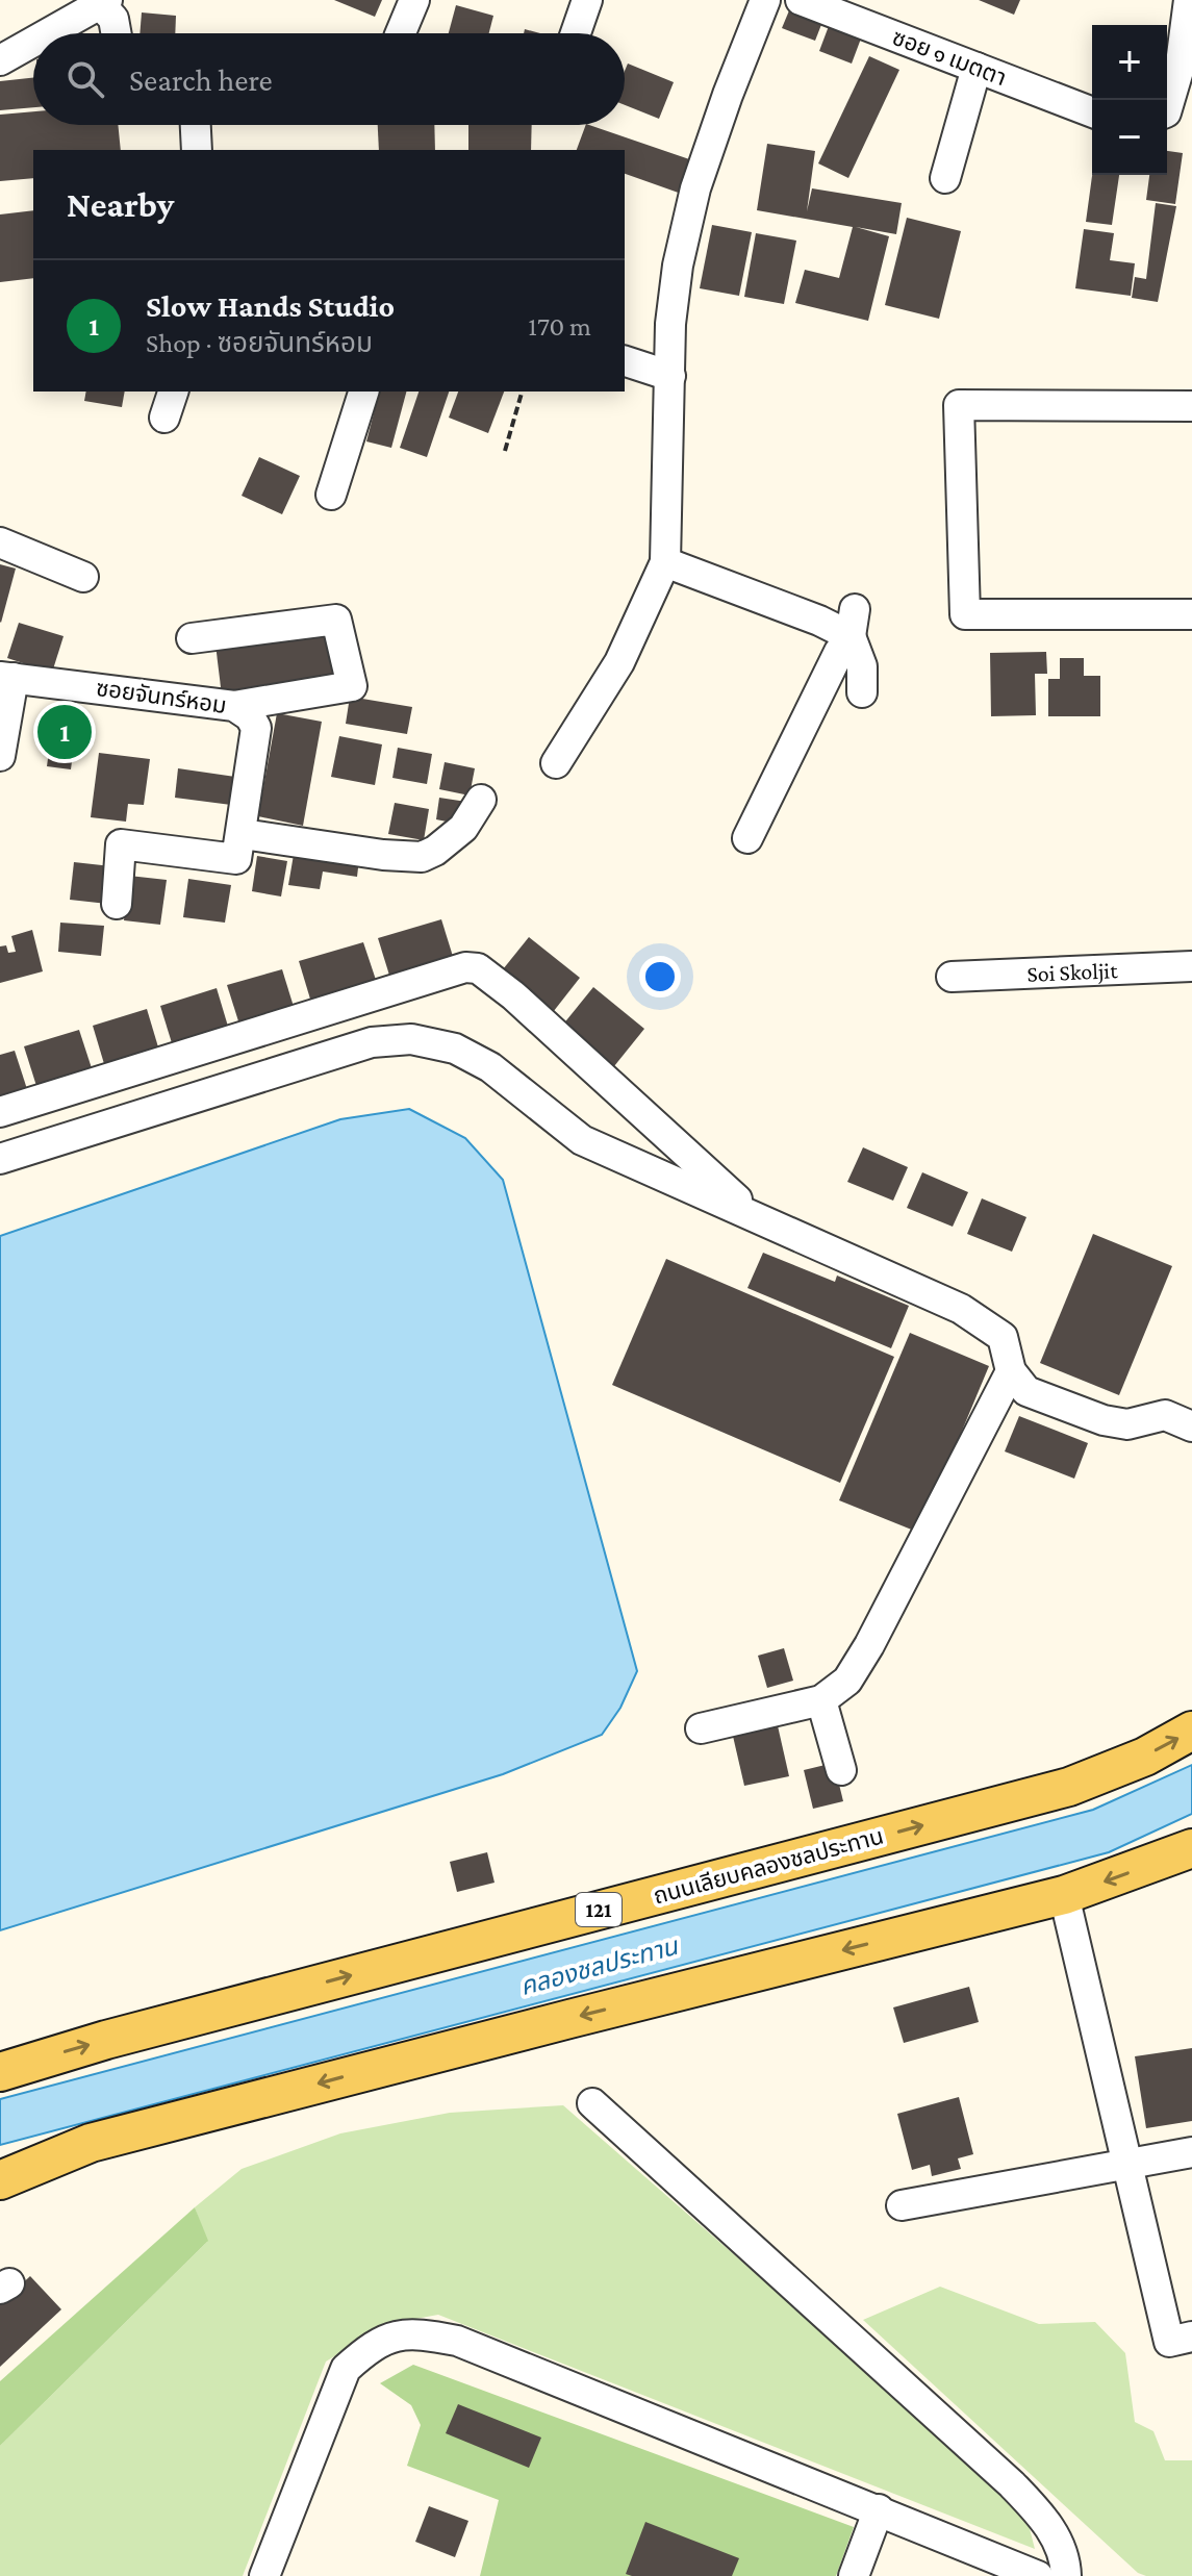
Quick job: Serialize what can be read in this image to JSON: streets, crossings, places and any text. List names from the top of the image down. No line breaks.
{"streets":{"main road":["ถนนเลียบคลองชลประทาน","121"],"street":["ซอย ๑ เมตตา","ซอยจันทร์หอม","Soi Skoljit"]},"water":["คลองชลประทาน"],"page":{"map_buttons":["+","−"],"search":"Search here","heading":"Nearby","list":[{"mark":"1","name":"Slow Hands Studio","note":"Shop · ซอยจันทร์หอม","value":"170 m"}],"pins":"1"}}
